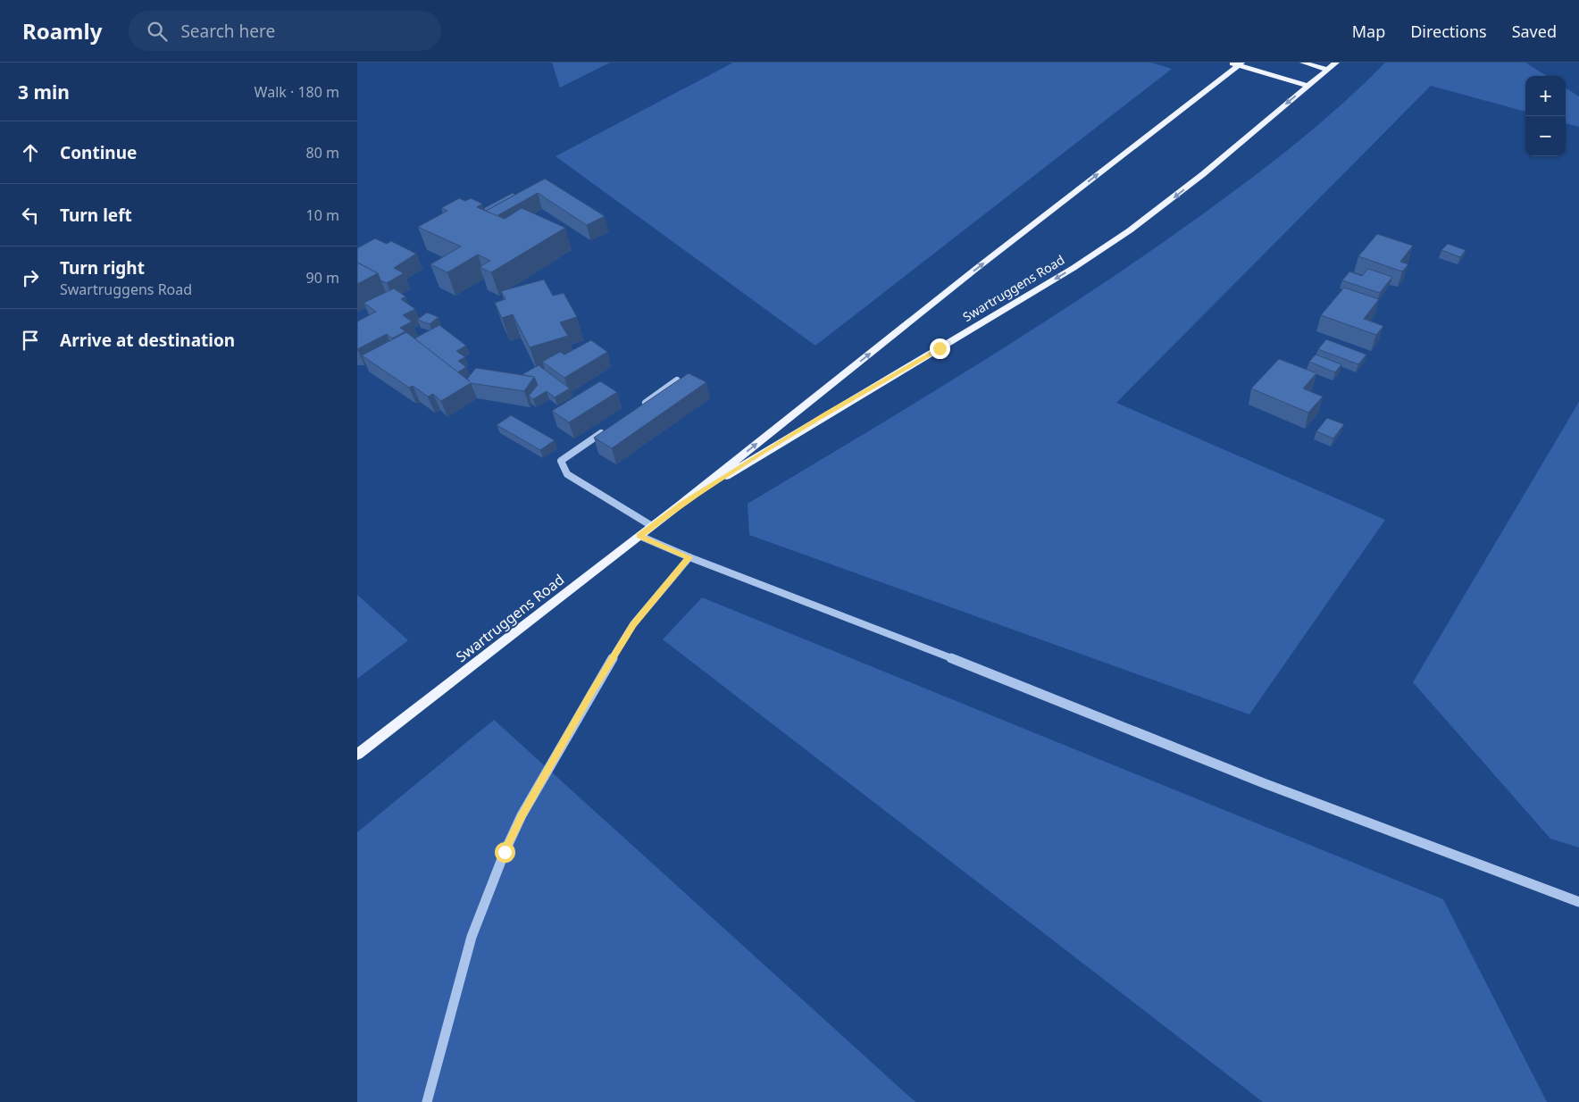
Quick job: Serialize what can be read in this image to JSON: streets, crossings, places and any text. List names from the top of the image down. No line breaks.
{"streets":{"main road":["Swartruggens Road"]},"page":{"header":"Roamly","search":"Search here","nav":["Map","Directions","Saved"],"heading":["3 min","Walk · 180 m"],"map_buttons":["+","−"],"list":[["Continue","80 m"],["Turn left","10 m"],["Turn right","Swartruggens Road","90 m"],"Arrive at destination"]}}
